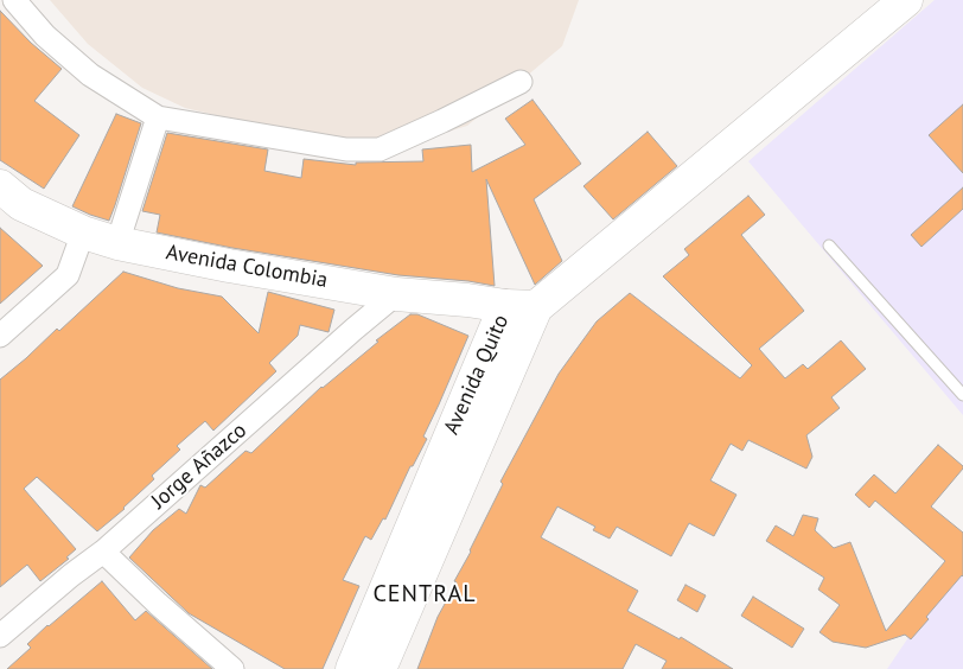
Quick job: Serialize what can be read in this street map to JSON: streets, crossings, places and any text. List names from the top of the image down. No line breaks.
{"streets":{"main road":["Avenida Colombia","Avenida Quito"],"street":["Jorge Añazco"]},"crossings":[["Avenida Colombia","Avenida Quito"],["Avenida Colombia","Jorge Añazco"]],"districts":["CENTRAL"]}
